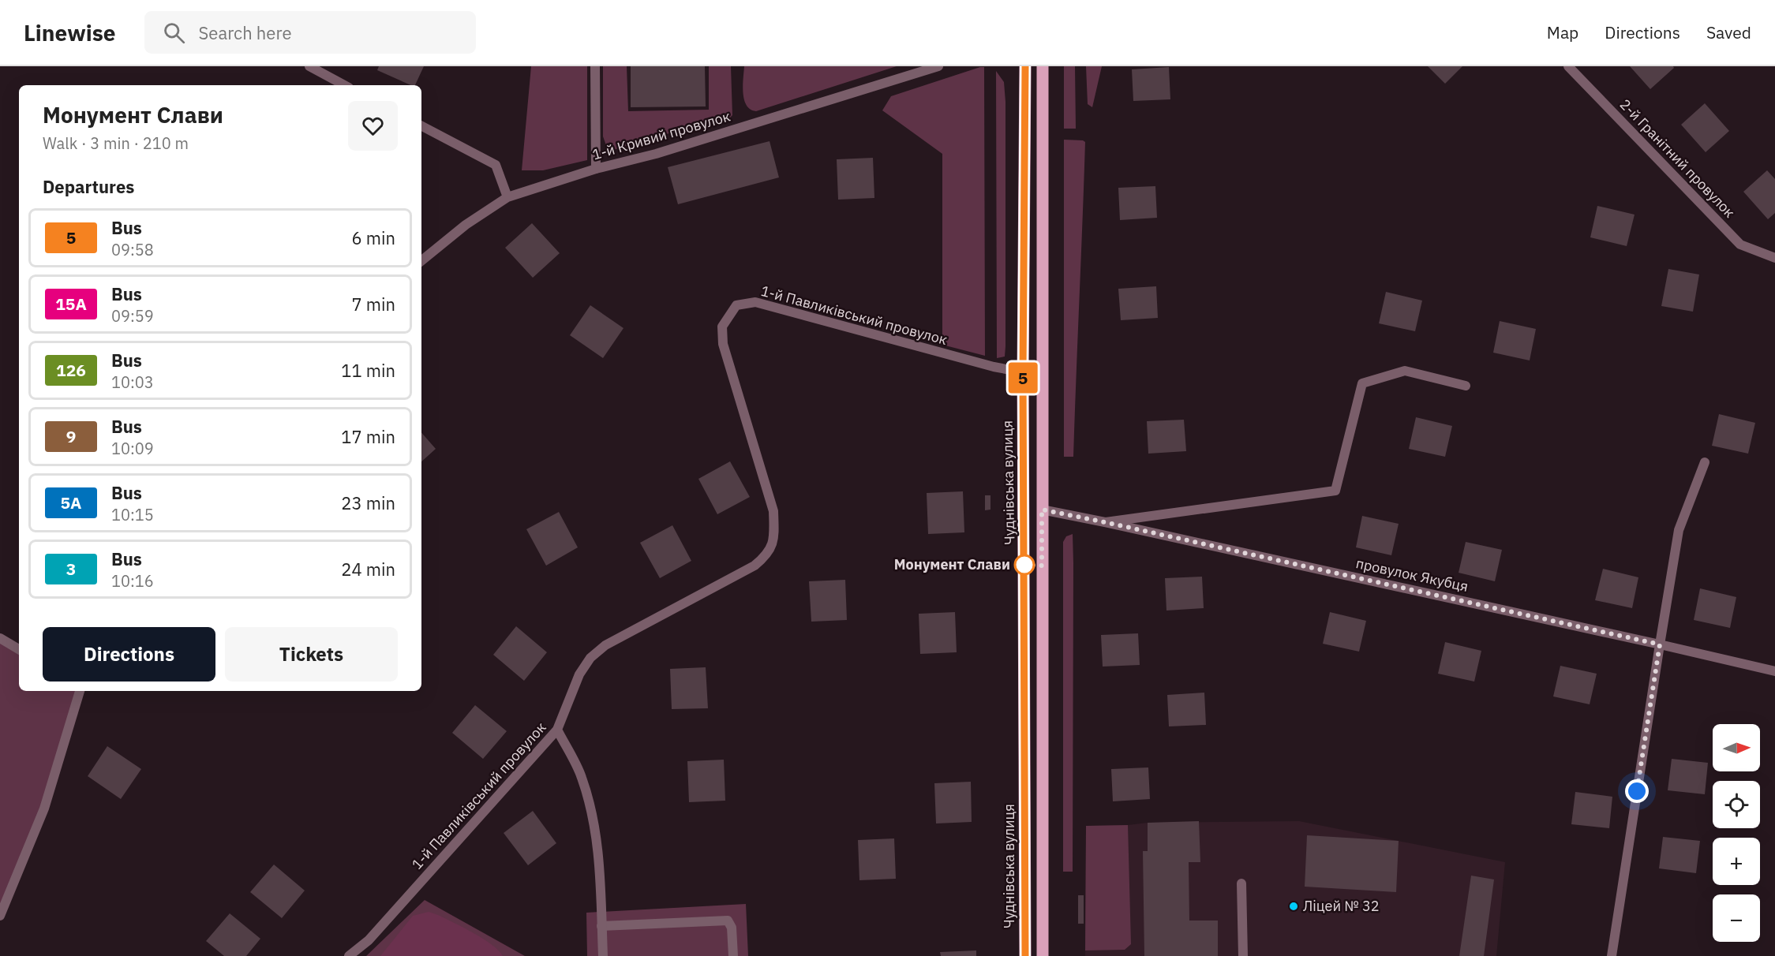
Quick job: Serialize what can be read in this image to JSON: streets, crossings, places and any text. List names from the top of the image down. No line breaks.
{"streets":{"main road":["Чуднівська вулиця"],"street":["1-й Кривий провулок","2-й Гранітний провулок","1-й Павликівський провулок","провулок Якубця"]},"crossings":[["1-й Павликівський провулок","Чуднівська вулиця"]],"places":["Монумент Слави","Ліцей № 32"],"lines":["bus line 5"],"north":"right","page":{"header":"Linewise","search":"Search here","nav":["Map","Directions","Saved"],"on_map":"5","heading":[["Монумент Слави","Walk · 3 min · 210 m"],"Departures"],"list":[{"mark":"5","name":"Bus","note":"09:58","value":"6 min"},{"mark":"15A","name":"Bus","note":"09:59","value":"7 min"},{"mark":"126","name":"Bus","note":"10:03","value":"11 min"},{"mark":"9","name":"Bus","note":"10:09","value":"17 min"},{"mark":"5А","name":"Bus","note":"10:15","value":"23 min"},{"mark":"3","name":"Bus","note":"10:16","value":"24 min"}],"buttons":["Directions","Tickets"],"map_buttons":["+","−"]}}
